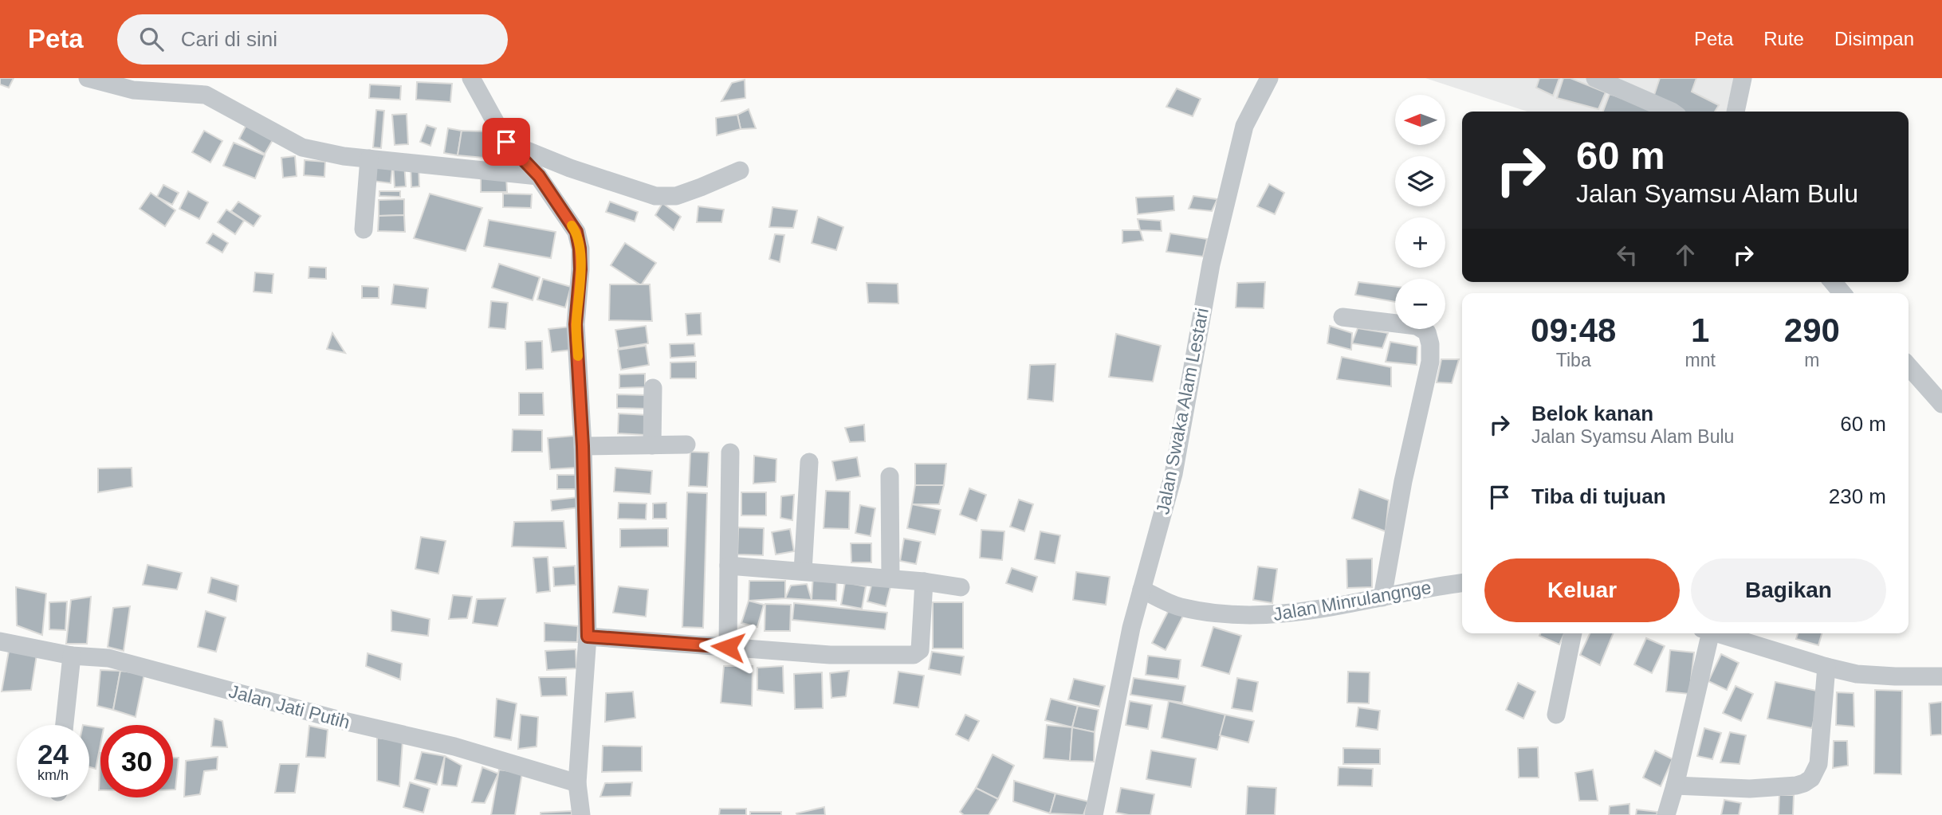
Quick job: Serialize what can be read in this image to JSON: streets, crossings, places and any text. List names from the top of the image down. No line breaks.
{"streets":{"street":["Jalan Swaka Alam Lestari","Jalan Minrulangnge","Jalan Jati Putih"]},"crossings":[["Jalan Swaka Alam Lestari","Jalan Minrulangnge"]],"north":"left","page":{"header":"Peta","search":"Cari di sini","nav":["Peta","Rute","Disimpan"],"map_buttons":["+","−"],"turn":["60 m","Jalan Syamsu Alam Bulu"],"eta":["09:48","Tiba","1","mnt","290","m"],"list":[{"name":"Belok kanan","note":"Jalan Syamsu Alam Bulu","value":"60 m"},{"name":"Tiba di tujuan","value":"230 m"}],"buttons":["Keluar","Bagikan"],"speed":"24 km/h","limit":"30"}}
